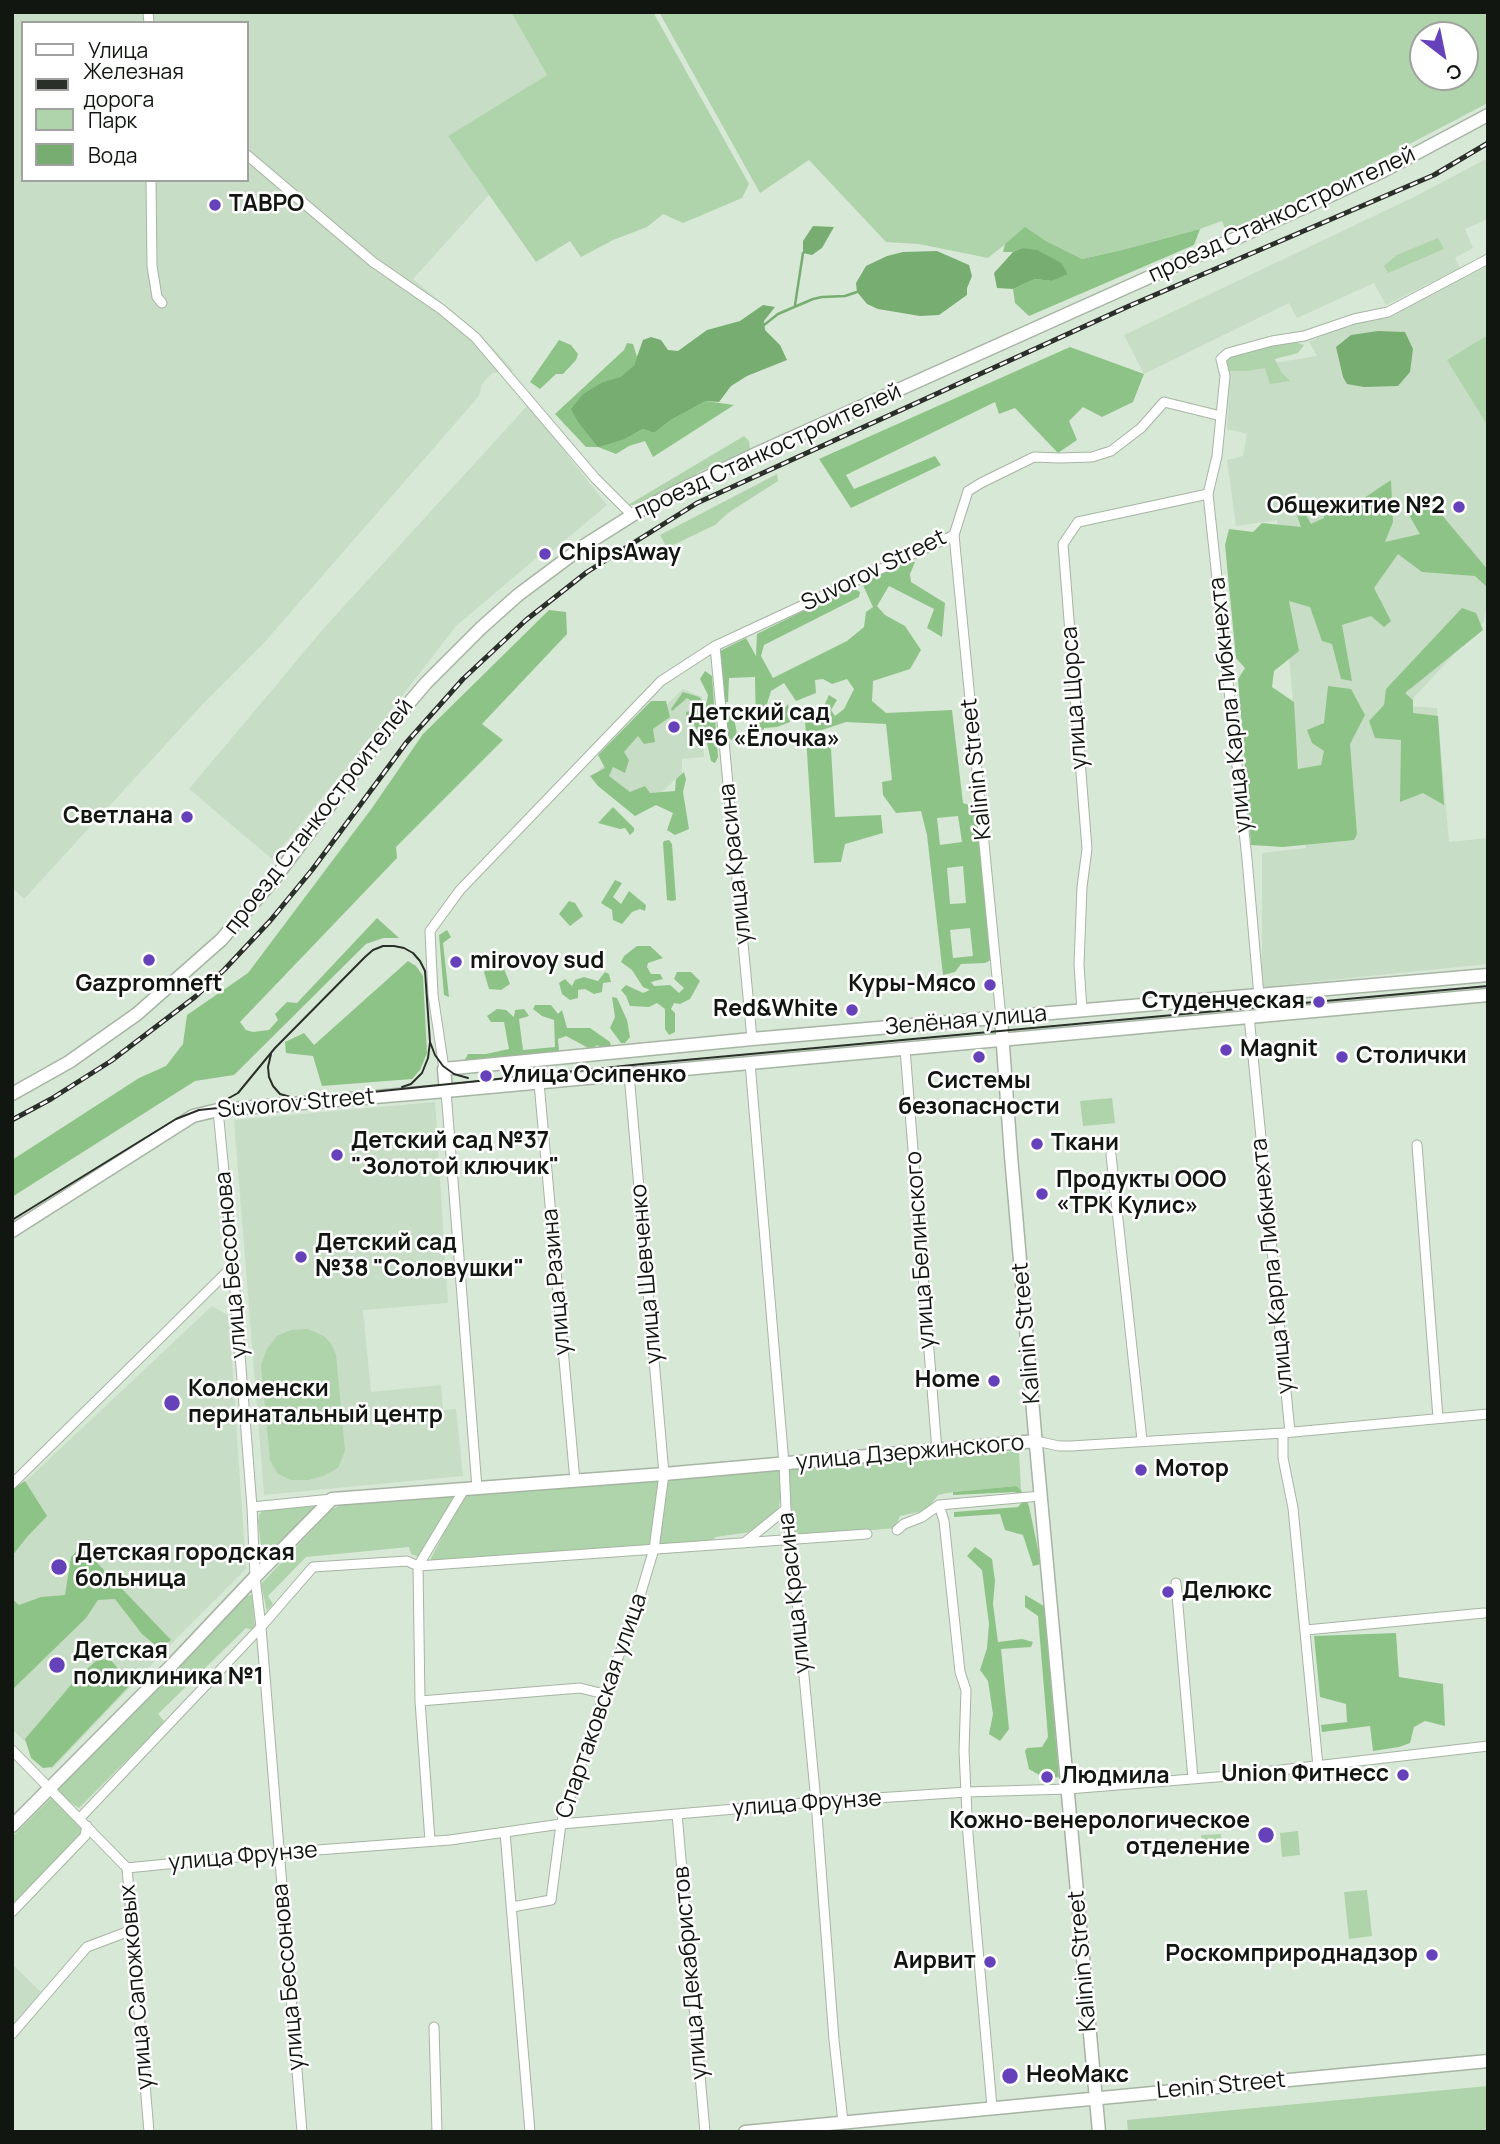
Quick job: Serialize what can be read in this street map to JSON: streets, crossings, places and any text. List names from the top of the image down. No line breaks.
{"streets":{"street":["проезд Станкостроителей","Suvorov Street","улица Щорса","улица Карла Либкнехта","Kalinin Street","улица Красина","Зелёная улица","улица Белинского","улица Бессонова","улица Шевченко","улица Разина","улица Дзержинского","Спартаковская улица","улица Фрунзе","улица Декабристов","улица Сапожковых","Lenin Street"]},"crossings":[["Suvorov Street","улица Карла Либкнехта"],["Suvorov Street","Kalinin Street"],["Suvorov Street","улица Красина"],["Suvorov Street","Зелёная улица"],["Suvorov Street","улица Бессонова"],["улица Щорса","улица Карла Либкнехта"],["улица Щорса","Зелёная улица"],["улица Карла Либкнехта","Зелёная улица"],["улица Карла Либкнехта","улица Дзержинского"],["улица Карла Либкнехта","улица Фрунзе"],["Kalinin Street","Зелёная улица"],["Kalinin Street","улица Дзержинского"],["Kalinin Street","улица Фрунзе"],["Kalinin Street","Lenin Street"],["улица Красина","Зелёная улица"],["улица Красина","улица Дзержинского"],["улица Красина","улица Фрунзе"],["улица Красина","Lenin Street"],["Зелёная улица","улица Белинского"],["Зелёная улица","улица Шевченко"],["Зелёная улица","улица Разина"],["улица Белинского","улица Дзержинского"],["улица Бессонова","улица Дзержинского"],["улица Бессонова","улица Фрунзе"],["улица Шевченко","улица Дзержинского"],["улица Шевченко","Спартаковская улица"],["улица Разина","улица Дзержинского"],["улица Дзержинского","Спартаковская улица"],["Спартаковская улица","улица Фрунзе"],["улица Фрунзе","улица Декабристов"],["улица Фрунзе","улица Сапожковых"]],"places":["ТАВРО","Общежитие №2","ChipsAway","Детский сад №6 «Ёлочка»","Светлана","Gazpromneft","mirovoy sud","Куры-Мясо","Студенческая","Red&White","Magnit","Системы безопасности","Столички","Улица Осипенко","Ткани","Детский сад №37 \"Золотой ключик\"","Продукты ООО «ТРК Кулис»","Детский сад №38 \"Соловушки\"","Home","Коломенски перинатальный центр","Мотор","Детская городская больница","Делюкс","Детская поликлиника №1","Union Фитнесс","Людмила","Кожно-венерологическое отделение","Роскомприроднадзор","Аирвит","НеоМакс"],"legend":["Улица","Железная дорога","Парк","Вода"],"north":"bottom right"}
